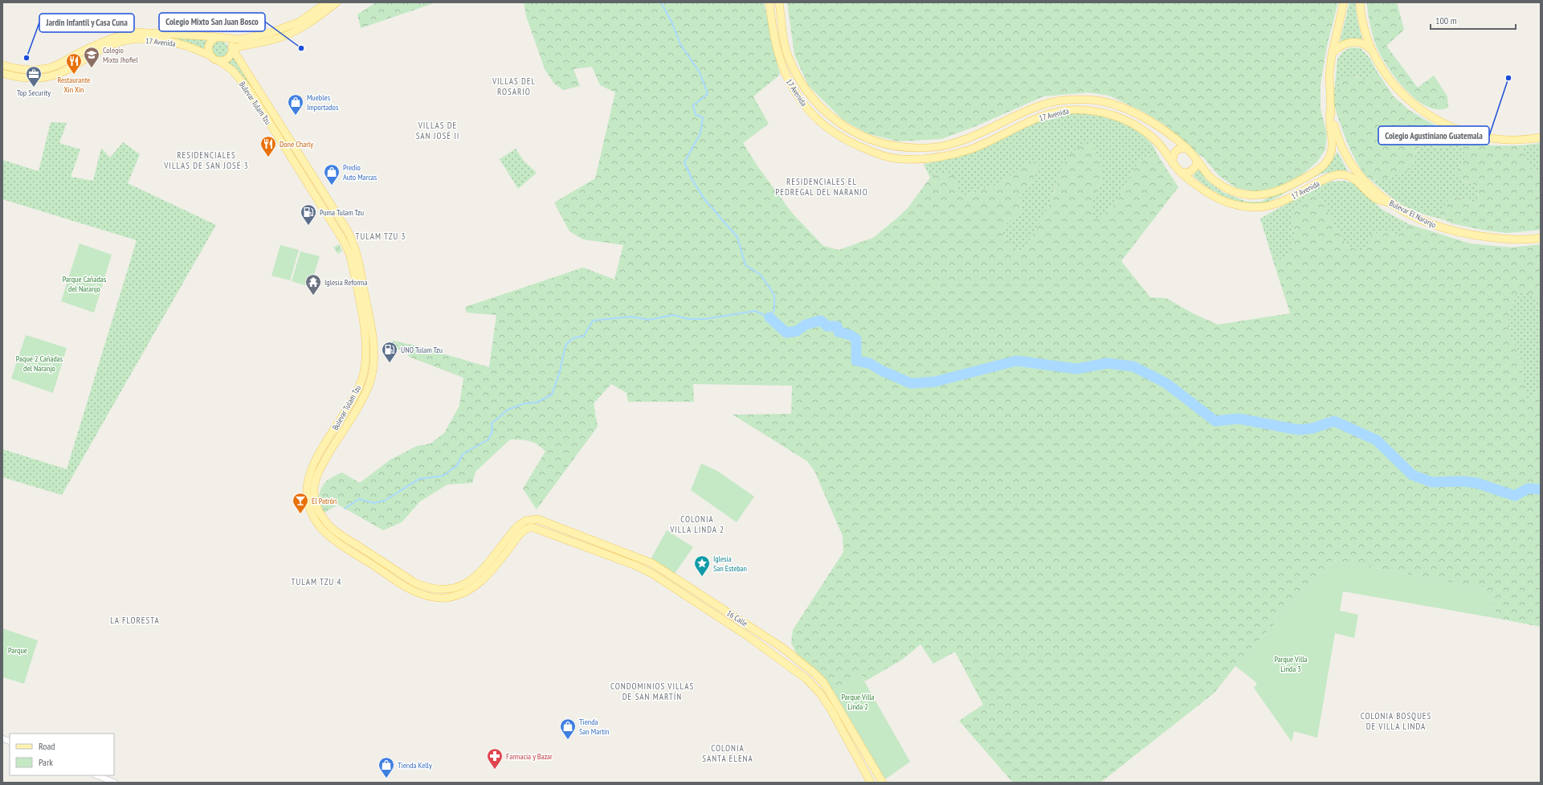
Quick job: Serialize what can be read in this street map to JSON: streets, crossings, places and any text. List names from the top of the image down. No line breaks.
{"streets":{"main road":["17 Avenida","Bulevar Tulam Tzu","Bulevar El Naranjo","16 Calle"]},"crossings":[["17 Avenida","Bulevar Tulam Tzu"],["17 Avenida","Bulevar El Naranjo"],["Bulevar Tulam Tzu","16 Calle"]],"districts":["VILLAS DEL ROSARIO","VILLAS DE SAN JOSÉ II","RESIDENCIALES VILLAS DE SAN JOSÉ 3","RESIDENCIALES EL PEDREGAL DEL NARANJO","TULAM TZU 3","COLONIA VILLA LINDA 2","TULAM TZU 4","LA FLORESTA","CONDOMINIOS VILLAS DE SAN MARTÍN","COLONIA BOSQUES DE VILLA LINDA","COLONIA SANTA ELENA"],"parks":["Parque Cañadas del Naranjo","Paque 2 Cañadas del Naranjo","Parque","Parque Villa Linda 3","Parque Villa Linda 2"],"places":{"other":["Colegio Mixto San Juan Bosco","Jardín Infantil y Casa Cuna","Colegio Agustiniano Guatemala"],"school or university":["Colegio Mixto Jhofiel"],"restaurant":["Restaurante Xin Xin","Done Charly"],"office":["Top Security"],"shop":["Muebles Importados","Predio Auto Marcas","Tienda San Martín","Tienda Kelly"],"fuel station":["Puma Tulam Tzu","UNO Tulam Tzu"],"temple":["Iglesia Reforma"],"bar":["El Patrón"],"place":["Iglesia San Esteban"],"pharmacy":["Farmacia y Bazar"]},"legend":["Road","Park"],"scale_bar":"100 m"}
